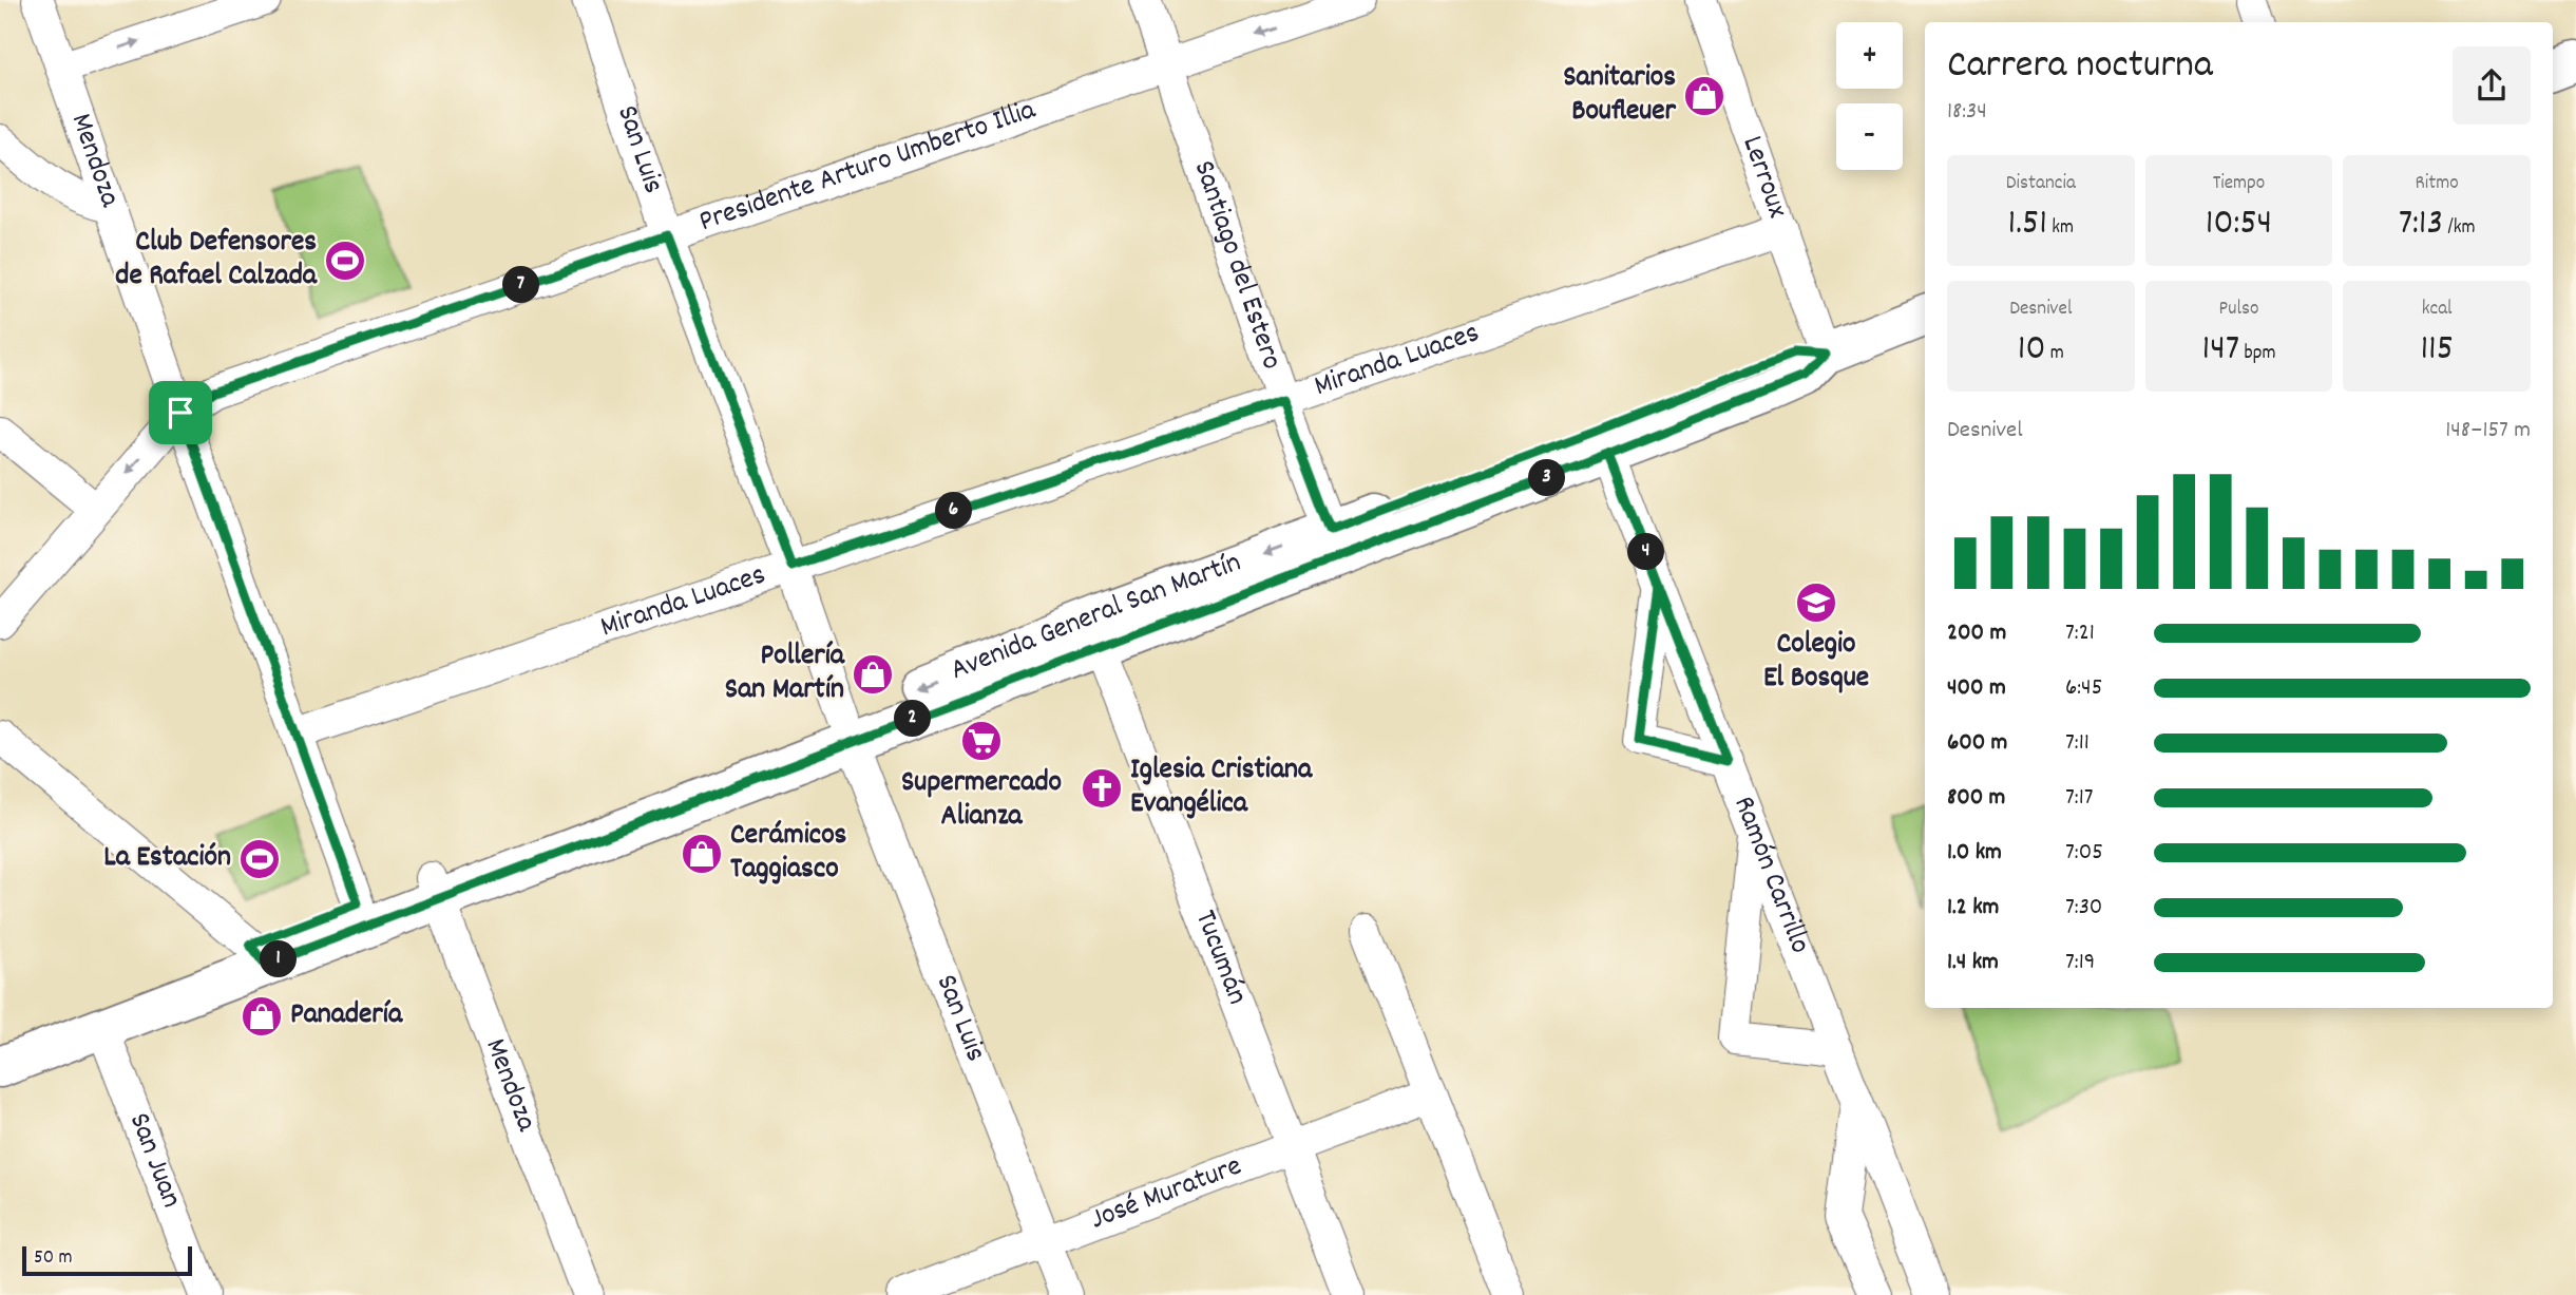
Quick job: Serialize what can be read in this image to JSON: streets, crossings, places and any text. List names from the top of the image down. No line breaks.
{"streets":{"main road":["Avenida General San Martín"],"street":["San Luis","Mendoza","Presidente Arturo Umberto Illia","Lerroux","Santiago del Estero","Miranda Luaces","Ramón Carrillo","Tucumán","San Juan","José Murature"]},"crossings":[["San Luis","Presidente Arturo Umberto Illia"],["San Luis","Miranda Luaces"],["San Luis","Avenida General San Martín"],["San Luis","José Murature"],["Mendoza","Presidente Arturo Umberto Illia"],["Mendoza","Miranda Luaces"],["Mendoza","Avenida General San Martín"],["Presidente Arturo Umberto Illia","Santiago del Estero"],["Lerroux","Miranda Luaces"],["Lerroux","Avenida General San Martín"],["Santiago del Estero","Miranda Luaces"],["Santiago del Estero","Avenida General San Martín"],["Avenida General San Martín","Ramón Carrillo"],["Avenida General San Martín","Tucumán"],["Avenida General San Martín","San Juan"],["Tucumán","José Murature"]],"places":{"shop":["Sanitarios Boufleuer","Pollería San Martín","Cerámicos Taggiasco","Panadería"],"sports":["Club Defensores de Rafael Calzada","La Estación"],"school or university":["Colegio El Bosque"],"supermarket":["Supermercado Alianza"],"church":["Iglesia Cristiana Evangélica"]},"scale_bar":"50 m","page":{"map_buttons":["+","−"],"heading":["Carrera nocturna","18:34"],"stats":[["Distancia","1.51 km"],["Tiempo","10:54"],["Ritmo","7:13 /km"],["Desnivel","10 m"],["Pulso","147 bpm"],["kcal","115"]],"pins":["7","3","6","4","2","1"],"chart":["Desnivel","148–157 m"],"list":[{"name":"200 m","note":"7:21"},{"name":"400 m","note":"6:45"},{"name":"600 m","note":"7:11"},{"name":"800 m","note":"7:17"},{"name":"1.0 km","note":"7:05"},{"name":"1.2 km","note":"7:30"},{"name":"1.4 km","note":"7:19"}],"scale":"50 m"}}
